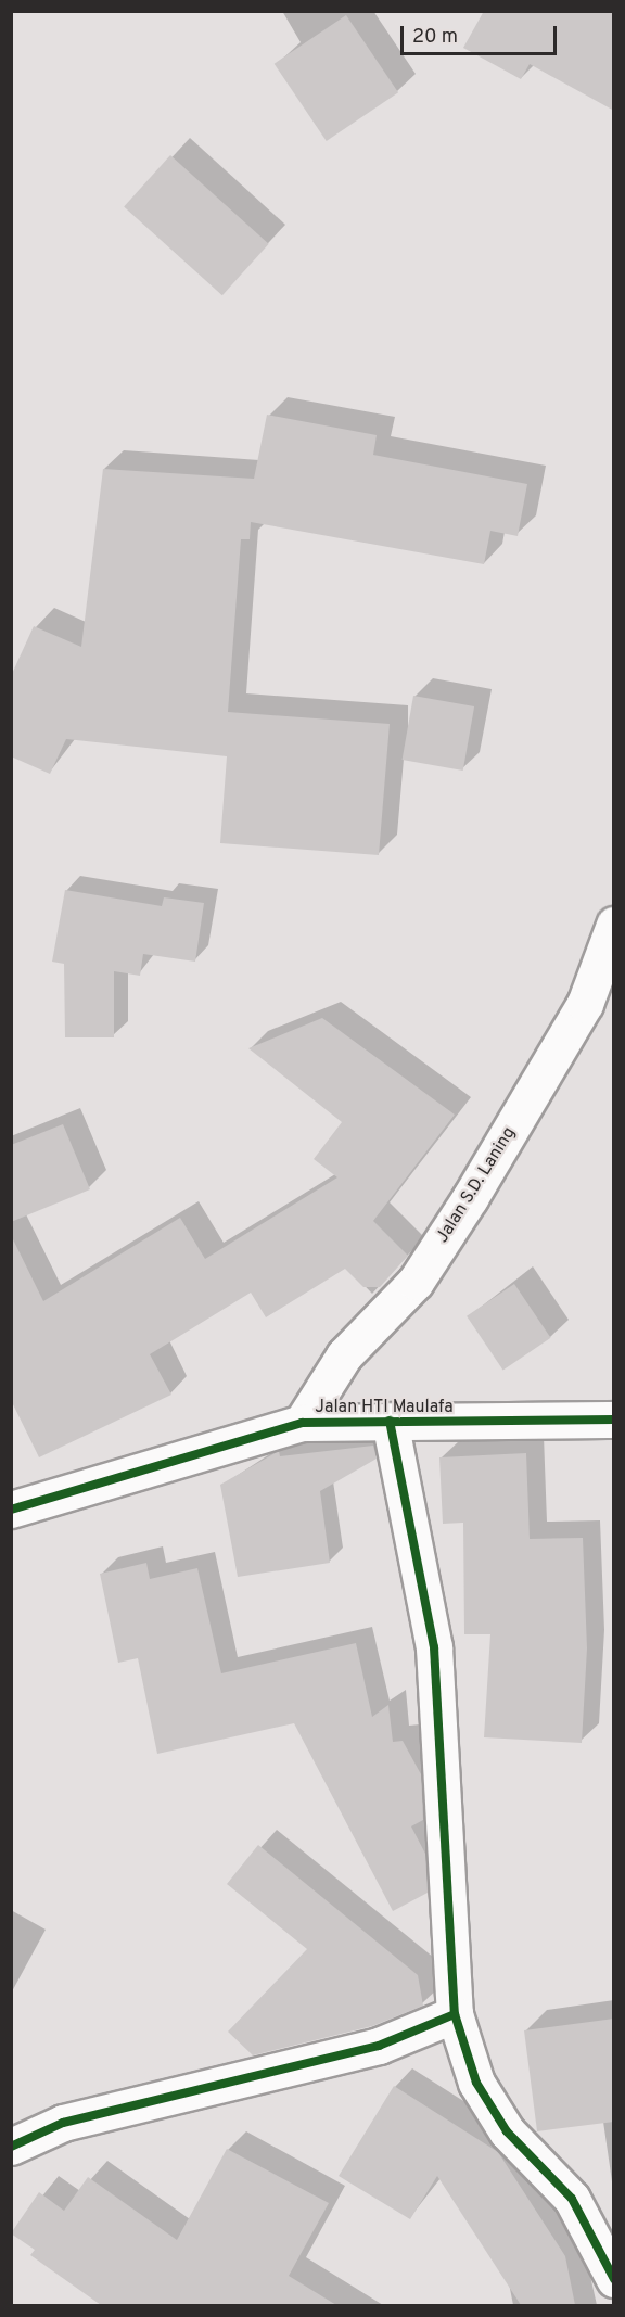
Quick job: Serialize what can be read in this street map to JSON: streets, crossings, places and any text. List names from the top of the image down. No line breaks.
{"streets":{"street":["Jalan S.D. Laning","Jalan HTI Maulafa"]},"crossings":[["Jalan S.D. Laning","Jalan HTI Maulafa"]],"scale_bar":"20 m"}
